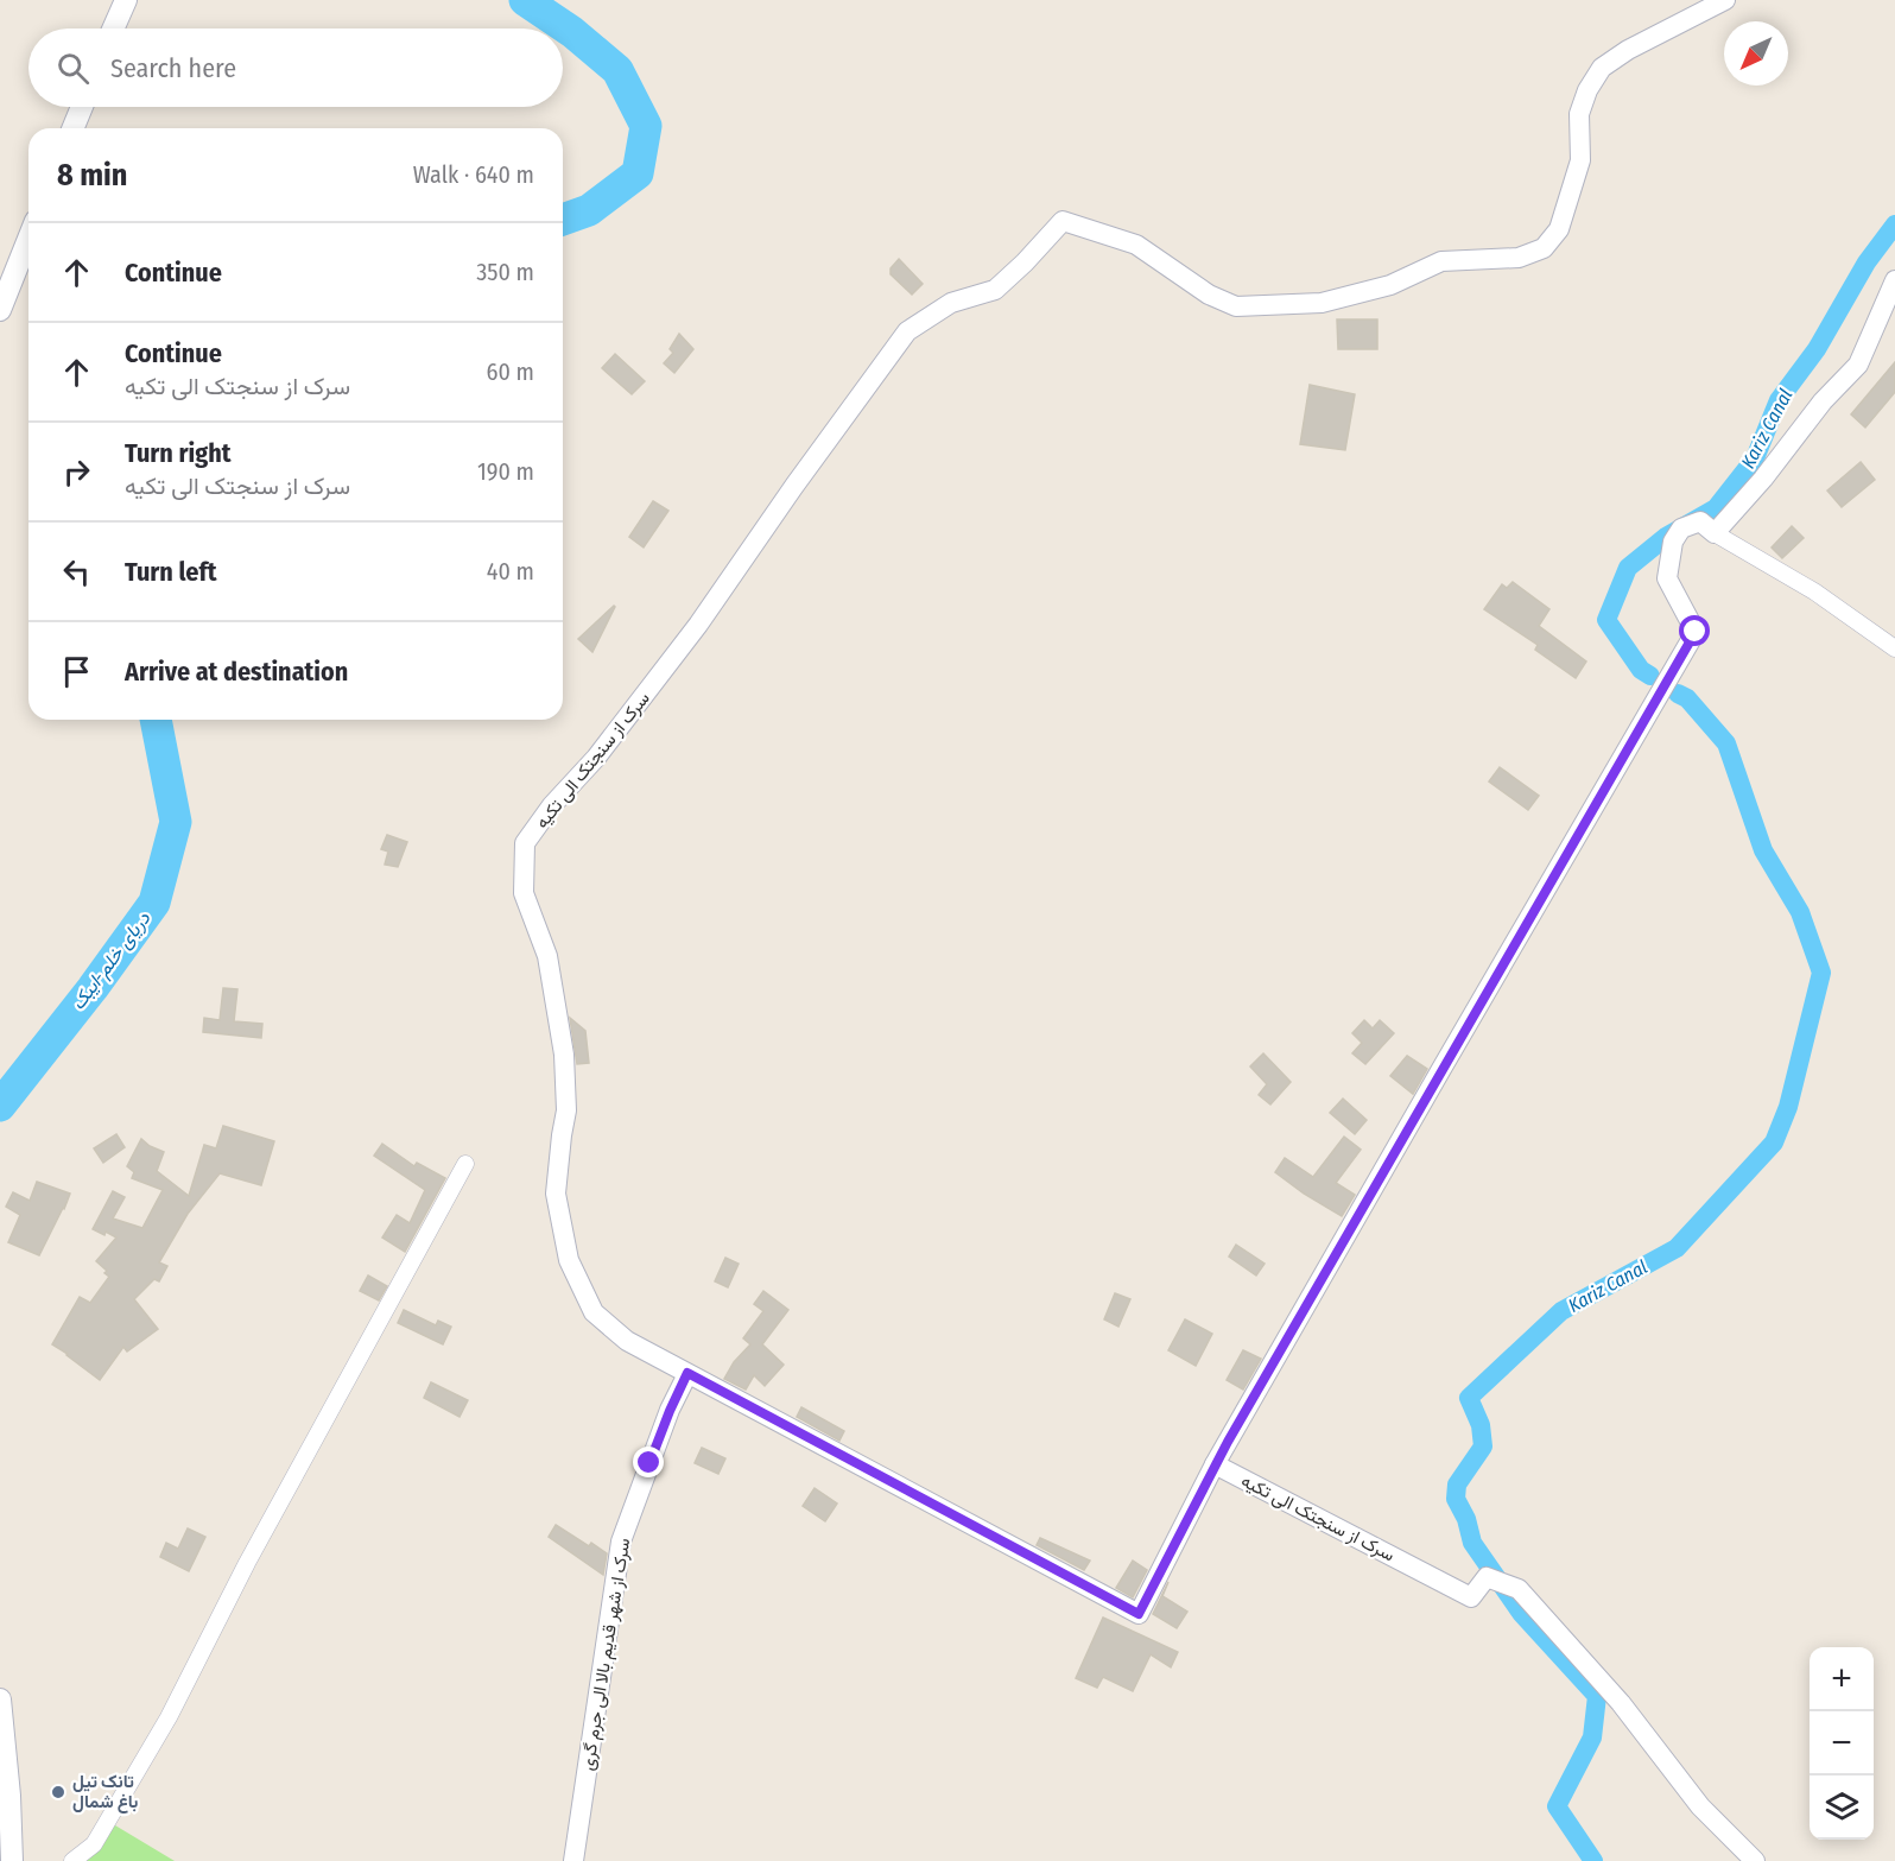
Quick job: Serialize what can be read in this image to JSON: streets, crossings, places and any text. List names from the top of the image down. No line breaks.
{"streets":{"street":["سرک از سنجتک الی تکیه","سرک از شهر قدیم بالا الی جرم گری"]},"crossings":[["سرک از سنجتک الی تکیه","سرک از شهر قدیم بالا الی جرم گری"]],"water":["Kariz Canal","دریای خلم-ایبک"],"places":["تانک تیل باغ شمال"],"north":"bottom left","page":{"search":"Search here","heading":["8 min","Walk · 640 m"],"list":[["Continue","350 m"],["Continue","سرک از سنجتک الی تکیه","60 m"],["Turn right","سرک از سنجتک الی تکیه","190 m"],["Turn left","40 m"],"Arrive at destination"],"map_buttons":["+","−"]}}
